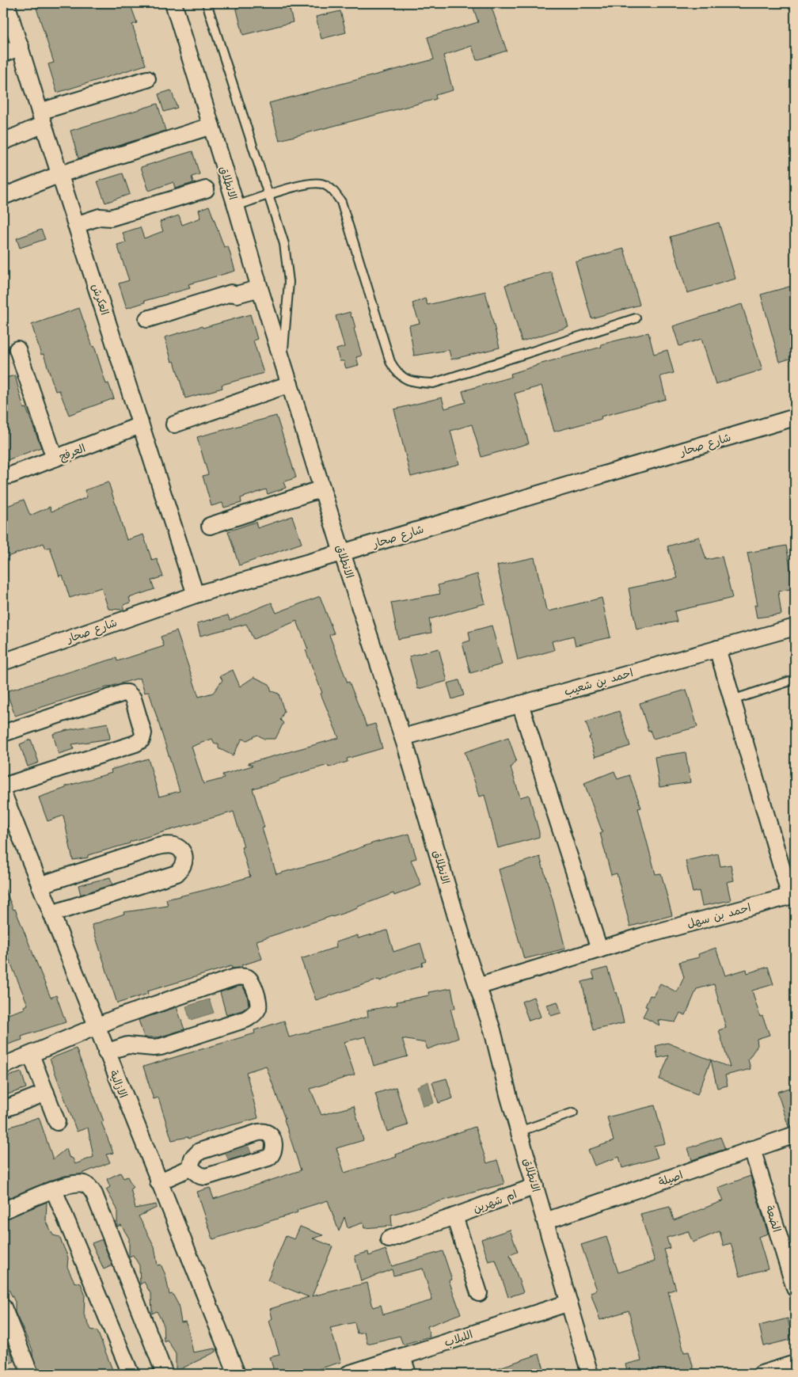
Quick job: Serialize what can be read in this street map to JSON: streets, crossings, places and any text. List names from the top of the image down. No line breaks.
{"streets":{"street":["الانطلاق","العكرش","شارع صحار","العرفج","احمد بن شعيب","احمد بن سهل","الازالية","اصيلة","ام شهرين","الضعة","اللبلاب"]},"crossings":[["الانطلاق","شارع صحار"],["الانطلاق","احمد بن شعيب"],["الانطلاق","احمد بن سهل"],["الانطلاق","اصيلة"],["الانطلاق","ام شهرين"],["الانطلاق","اللبلاب"],["العكرش","شارع صحار"],["العكرش","العرفج"],["اصيلة","الضعة"]]}
